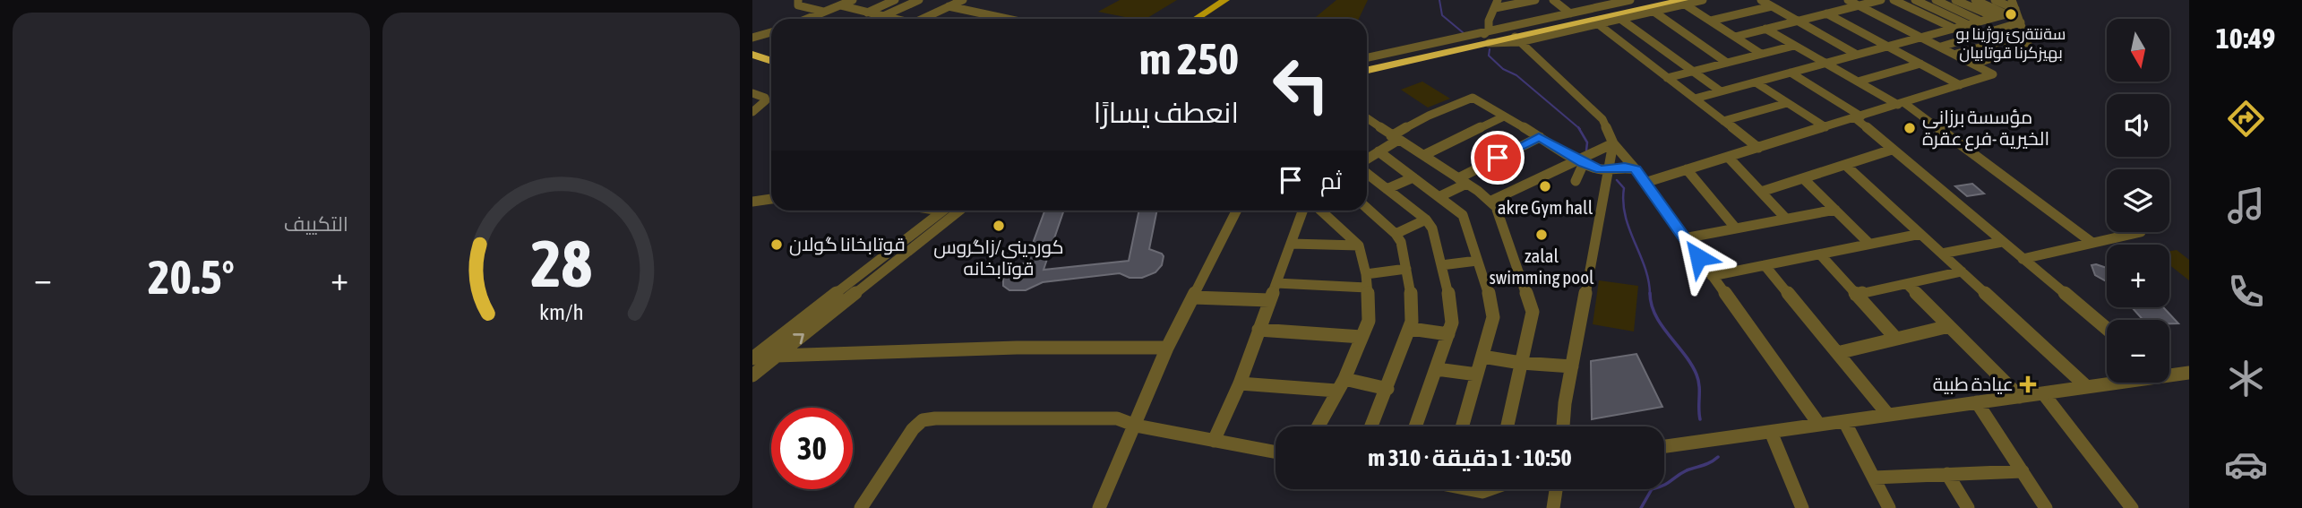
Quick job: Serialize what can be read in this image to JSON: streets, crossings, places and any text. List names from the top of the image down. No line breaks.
{"places":{"other":["سةنتةرئ روژينا بو بهيزكرنا قوتابيان","مؤسسة برزانى الخيرية -فرع عقرة","akre Gym hall","كورديني/زاگروس قوتابخانه‌","zalal swimming pool","قوتابخانا گولان"],"health":["عيادة طبية"]},"north":"bottom","page":{"tabs":"10:49","tile":"التكييف","map_buttons":["+","−"],"turn":["250 m","انعطف يسارًا"],"then":"ثم","heat":["−","20.5°","+"],"limit":"30","trip":"10:50 · 1 دقيقة · 310 m","gauge":["28","km/h"]}}
